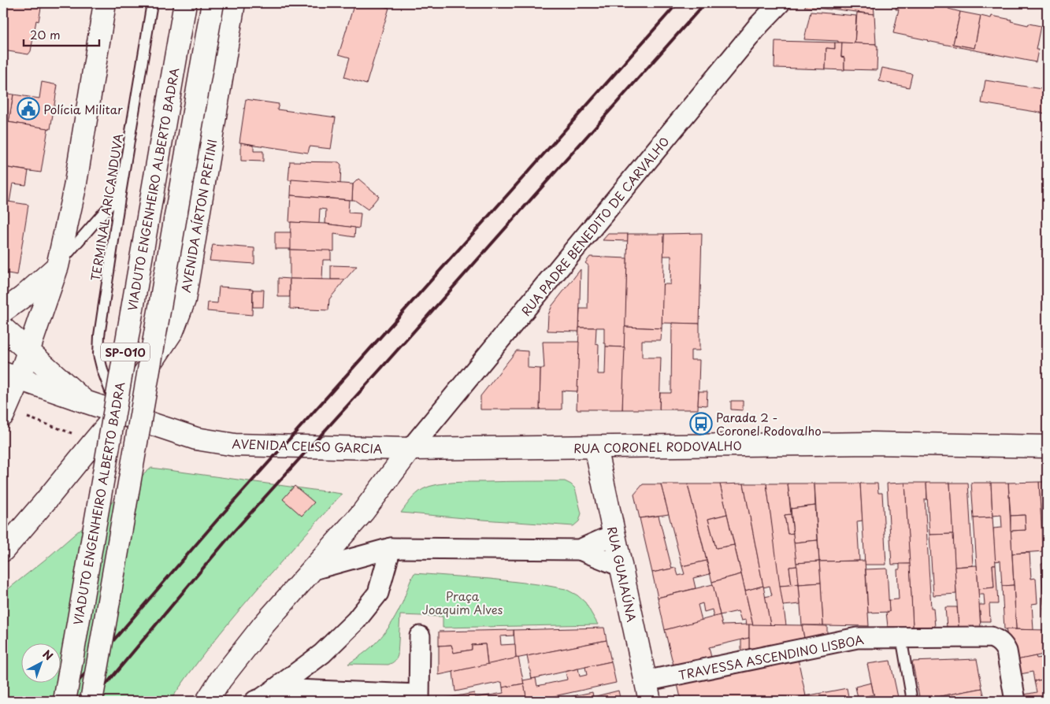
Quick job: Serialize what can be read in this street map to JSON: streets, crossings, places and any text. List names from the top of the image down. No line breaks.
{"streets":{"main road":["VIADUTO ENGENHEIRO ALBERTO BADRA","AVENIDA AÍRTON PRETINI","SP-010","AVENIDA CELSO GARCIA","RUA CORONEL RODOVALHO","RUA GUAIAÚNA"],"street":["RUA PADRE BENEDITO DE CARVALHO","TRAVESSA ASCENDINO LISBOA"],"lane":["TERMINAL ARICANDUVA"]},"crossings":[["TERMINAL ARICANDUVA","AVENIDA AÍRTON PRETINI"],["TERMINAL ARICANDUVA","AVENIDA CELSO GARCIA"],["AVENIDA AÍRTON PRETINI","AVENIDA CELSO GARCIA"],["RUA PADRE BENEDITO DE CARVALHO","AVENIDA CELSO GARCIA"],["RUA PADRE BENEDITO DE CARVALHO","RUA CORONEL RODOVALHO"],["AVENIDA CELSO GARCIA","RUA CORONEL RODOVALHO"],["RUA CORONEL RODOVALHO","RUA GUAIAÚNA"],["RUA GUAIAÚNA","TRAVESSA ASCENDINO LISBOA"]],"parks":["Praça Joaquim Alves"],"places":{"public building":["Polícia Militar"],"bus stop":["Parada 2 - Coronel Rodovalho"]},"scale_bar":"20 m","north":"top right"}
